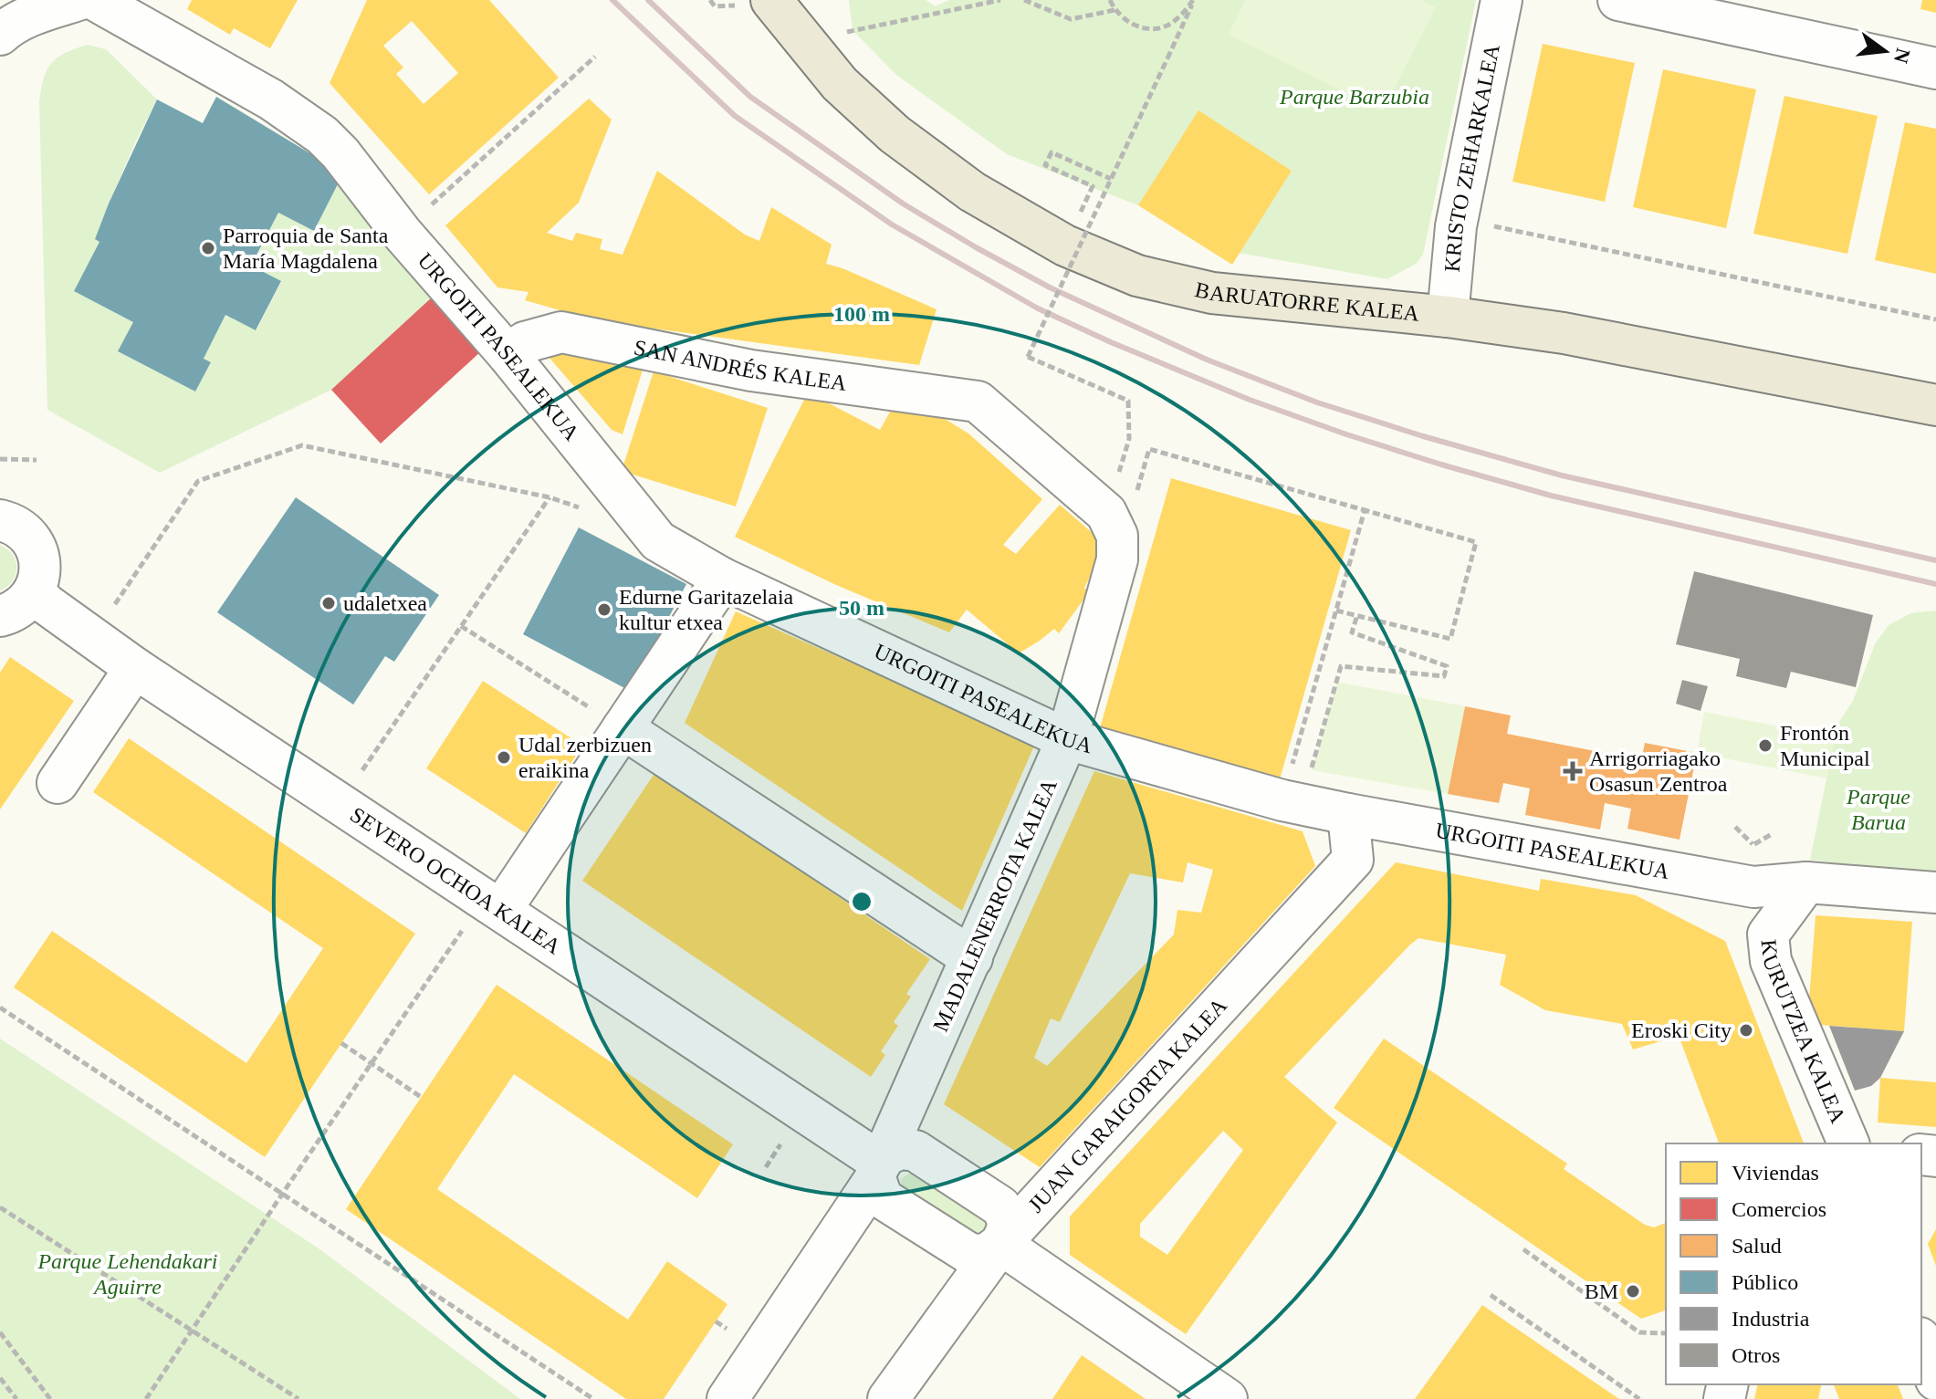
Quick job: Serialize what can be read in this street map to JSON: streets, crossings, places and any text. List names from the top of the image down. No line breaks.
{"streets":{"main road":["BARUATORRE KALEA"],"street":["KRISTO ZEHARKALEA","URGOITI PASEALEKUA","SAN ANDRÉS KALEA","SEVERO OCHOA KALEA","MADALENERROTA KALEA","KURUTZEA KALEA","JUAN GARAIGORTA KALEA"]},"crossings":[["KRISTO ZEHARKALEA","BARUATORRE KALEA"],["URGOITI PASEALEKUA","SAN ANDRÉS KALEA"],["URGOITI PASEALEKUA","MADALENERROTA KALEA"],["URGOITI PASEALEKUA","KURUTZEA KALEA"],["URGOITI PASEALEKUA","JUAN GARAIGORTA KALEA"],["SAN ANDRÉS KALEA","MADALENERROTA KALEA"],["SEVERO OCHOA KALEA","MADALENERROTA KALEA"],["SEVERO OCHOA KALEA","JUAN GARAIGORTA KALEA"]],"parks":["Parque Barzubia","Parque Barua","Parque Lehendakari Aguirre"],"places":{"other":["Parroquia de Santa María Magdalena","udaletxea","Edurne Garitazelaia kultur etxea","Frontón Municipal","Udal zerbizuen eraikina","Eroski City","BM"],"health":["Arrigorriagako Osasun Zentroa"]},"legend":["Viviendas","Comercios","Salud","Público","Industria","Otros"],"north":"right","rings":["100 m","50 m"]}
